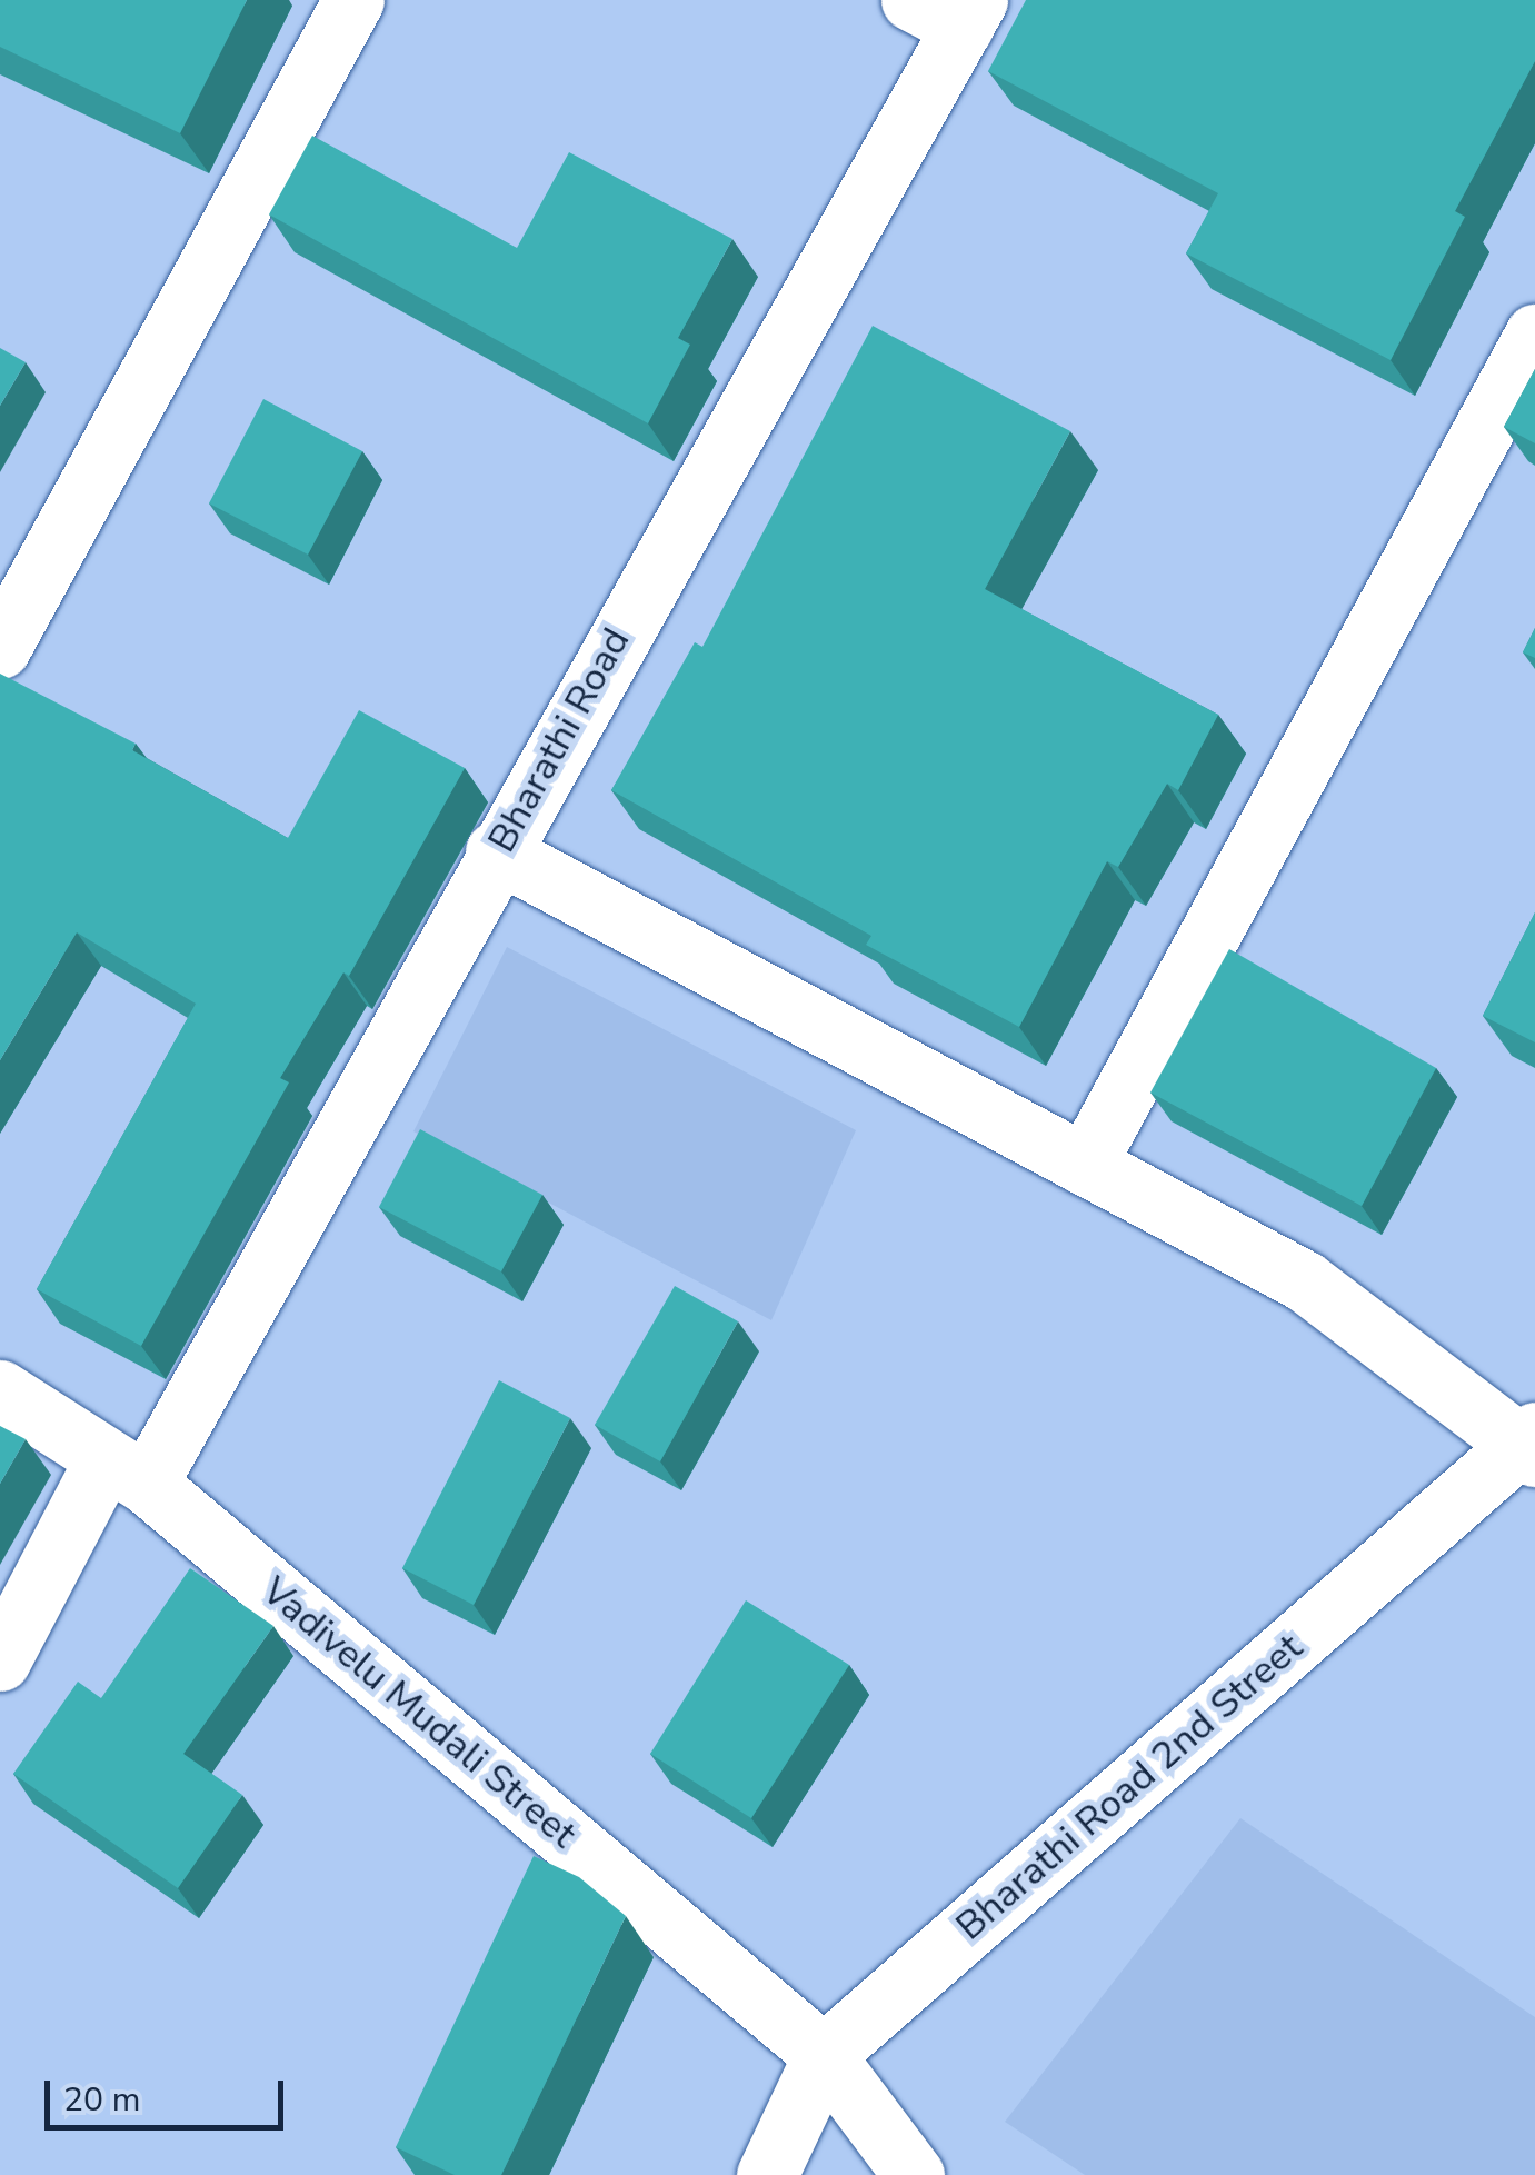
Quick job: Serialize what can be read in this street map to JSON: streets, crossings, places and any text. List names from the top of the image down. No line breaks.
{"streets":{"street":["Bharathi Road","Vadivelu Mudali Street","Bharathi Road 2nd Street"]},"crossings":[["Bharathi Road","Vadivelu Mudali Street"],["Vadivelu Mudali Street","Bharathi Road 2nd Street"]],"scale_bar":"20 m"}
